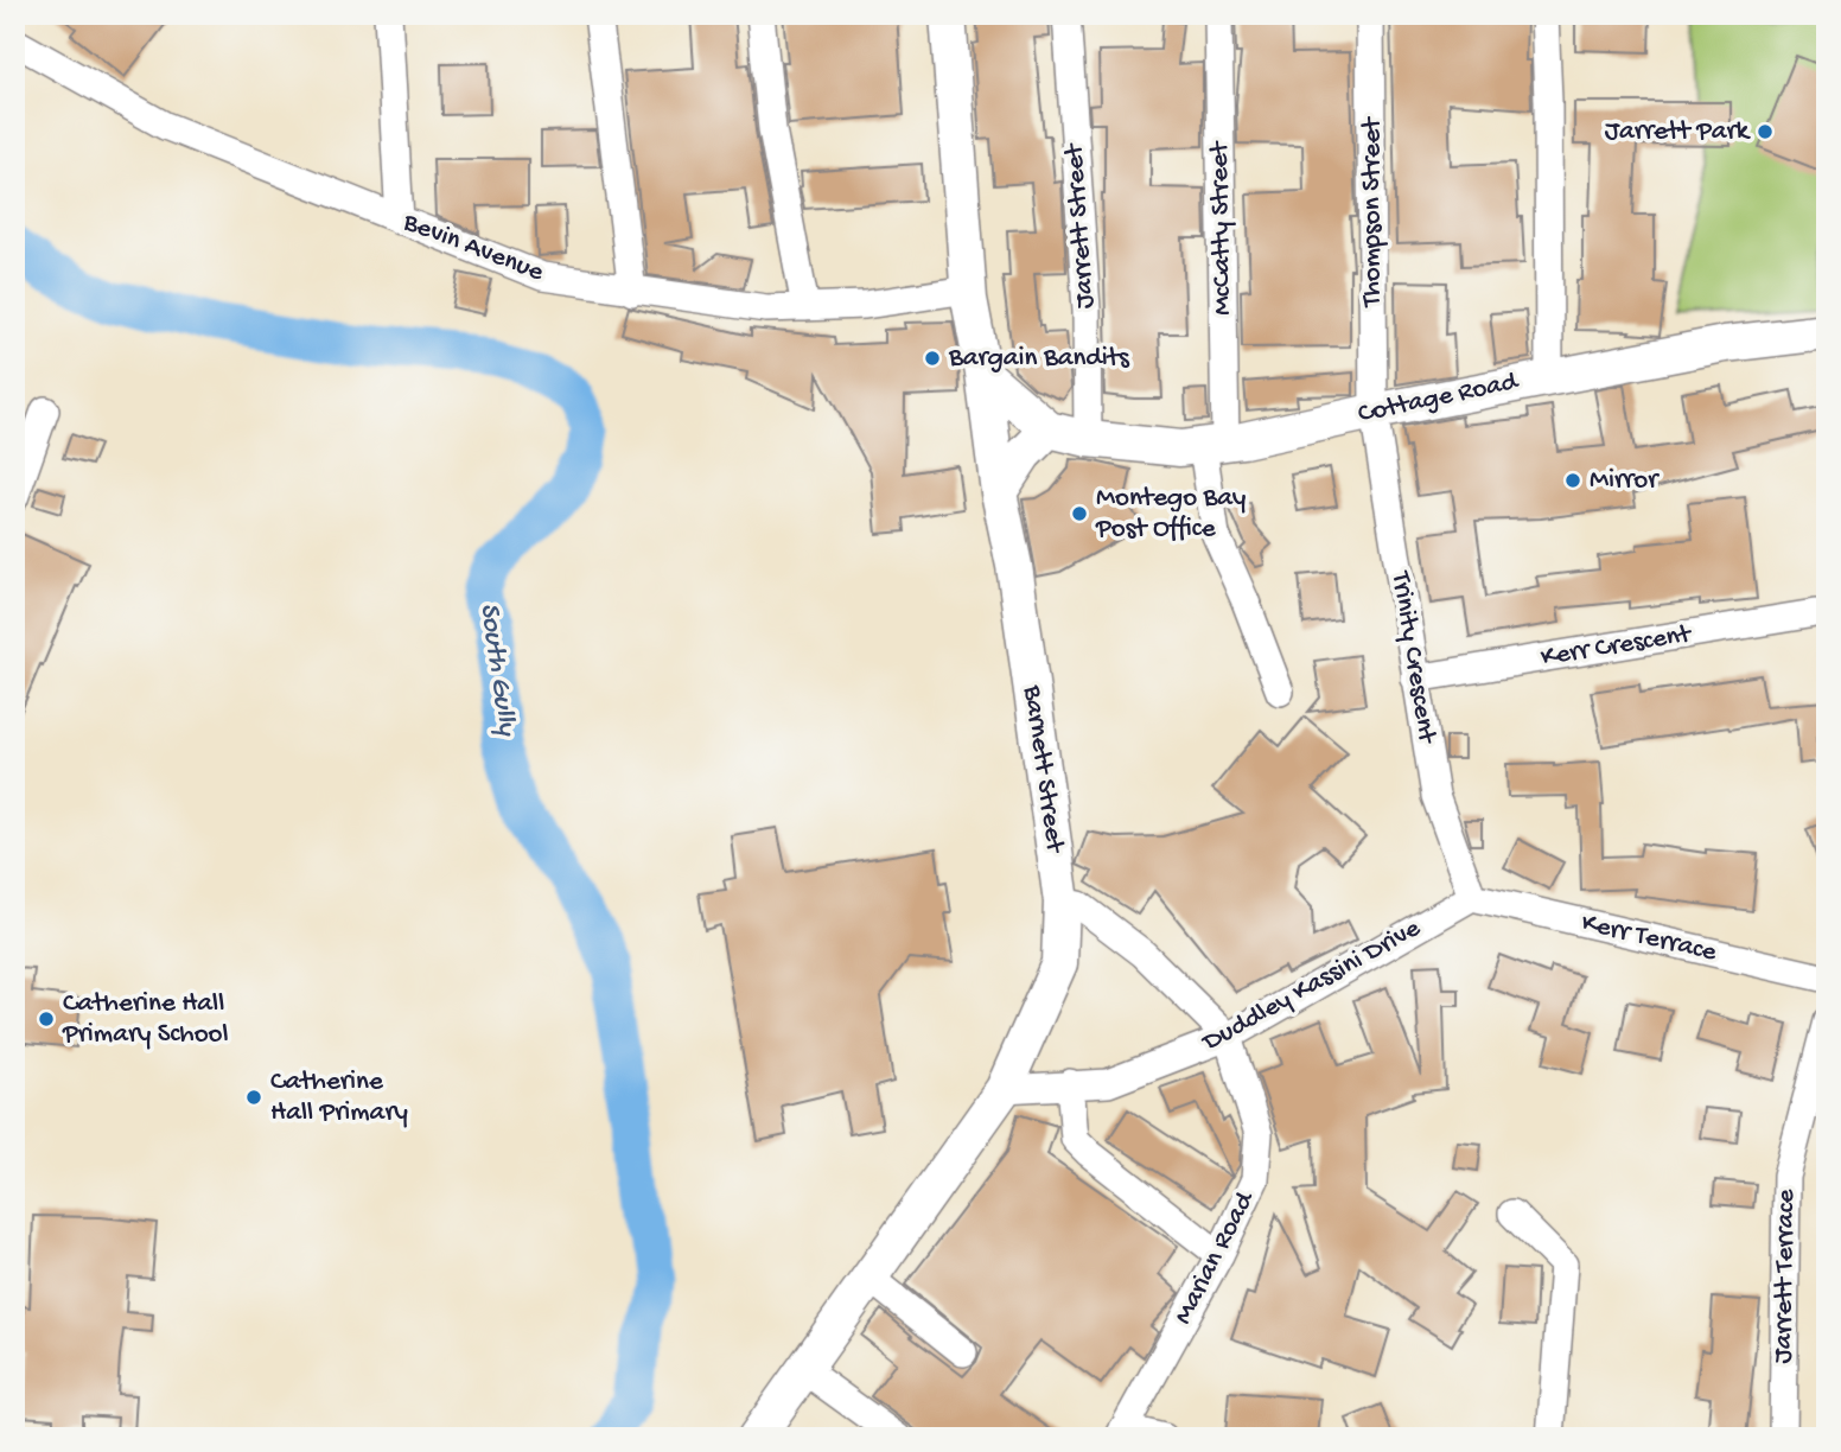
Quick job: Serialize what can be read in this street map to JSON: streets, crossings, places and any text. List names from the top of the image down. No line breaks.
{"streets":{"main road":["Cottage Road","Barnett Street"],"street":["Thompson Street","Jarrett Street","McCatty Street","Bevin Avenue","Kerr Crescent","Trinity Crescent","Kerr Terrace","Duddley Kassini Drive","Marian Road","Jarrett Terrace"]},"crossings":[["Thompson Street","Cottage Road"],["Thompson Street","Trinity Crescent"],["Jarrett Street","Cottage Road"],["McCatty Street","Cottage Road"],["Bevin Avenue","Barnett Street"],["Cottage Road","Trinity Crescent"],["Cottage Road","Barnett Street"],["Kerr Crescent","Trinity Crescent"],["Trinity Crescent","Kerr Terrace"],["Trinity Crescent","Duddley Kassini Drive"],["Barnett Street","Duddley Kassini Drive"],["Barnett Street","Marian Road"],["Kerr Terrace","Duddley Kassini Drive"],["Duddley Kassini Drive","Marian Road"]],"water":["South Gully"],"places":["Jarrett Park","Bargain Bandits","Mirror","Montego Bay Post Office","Catherine Hall Primary School","Catherine Hall Primary"]}
